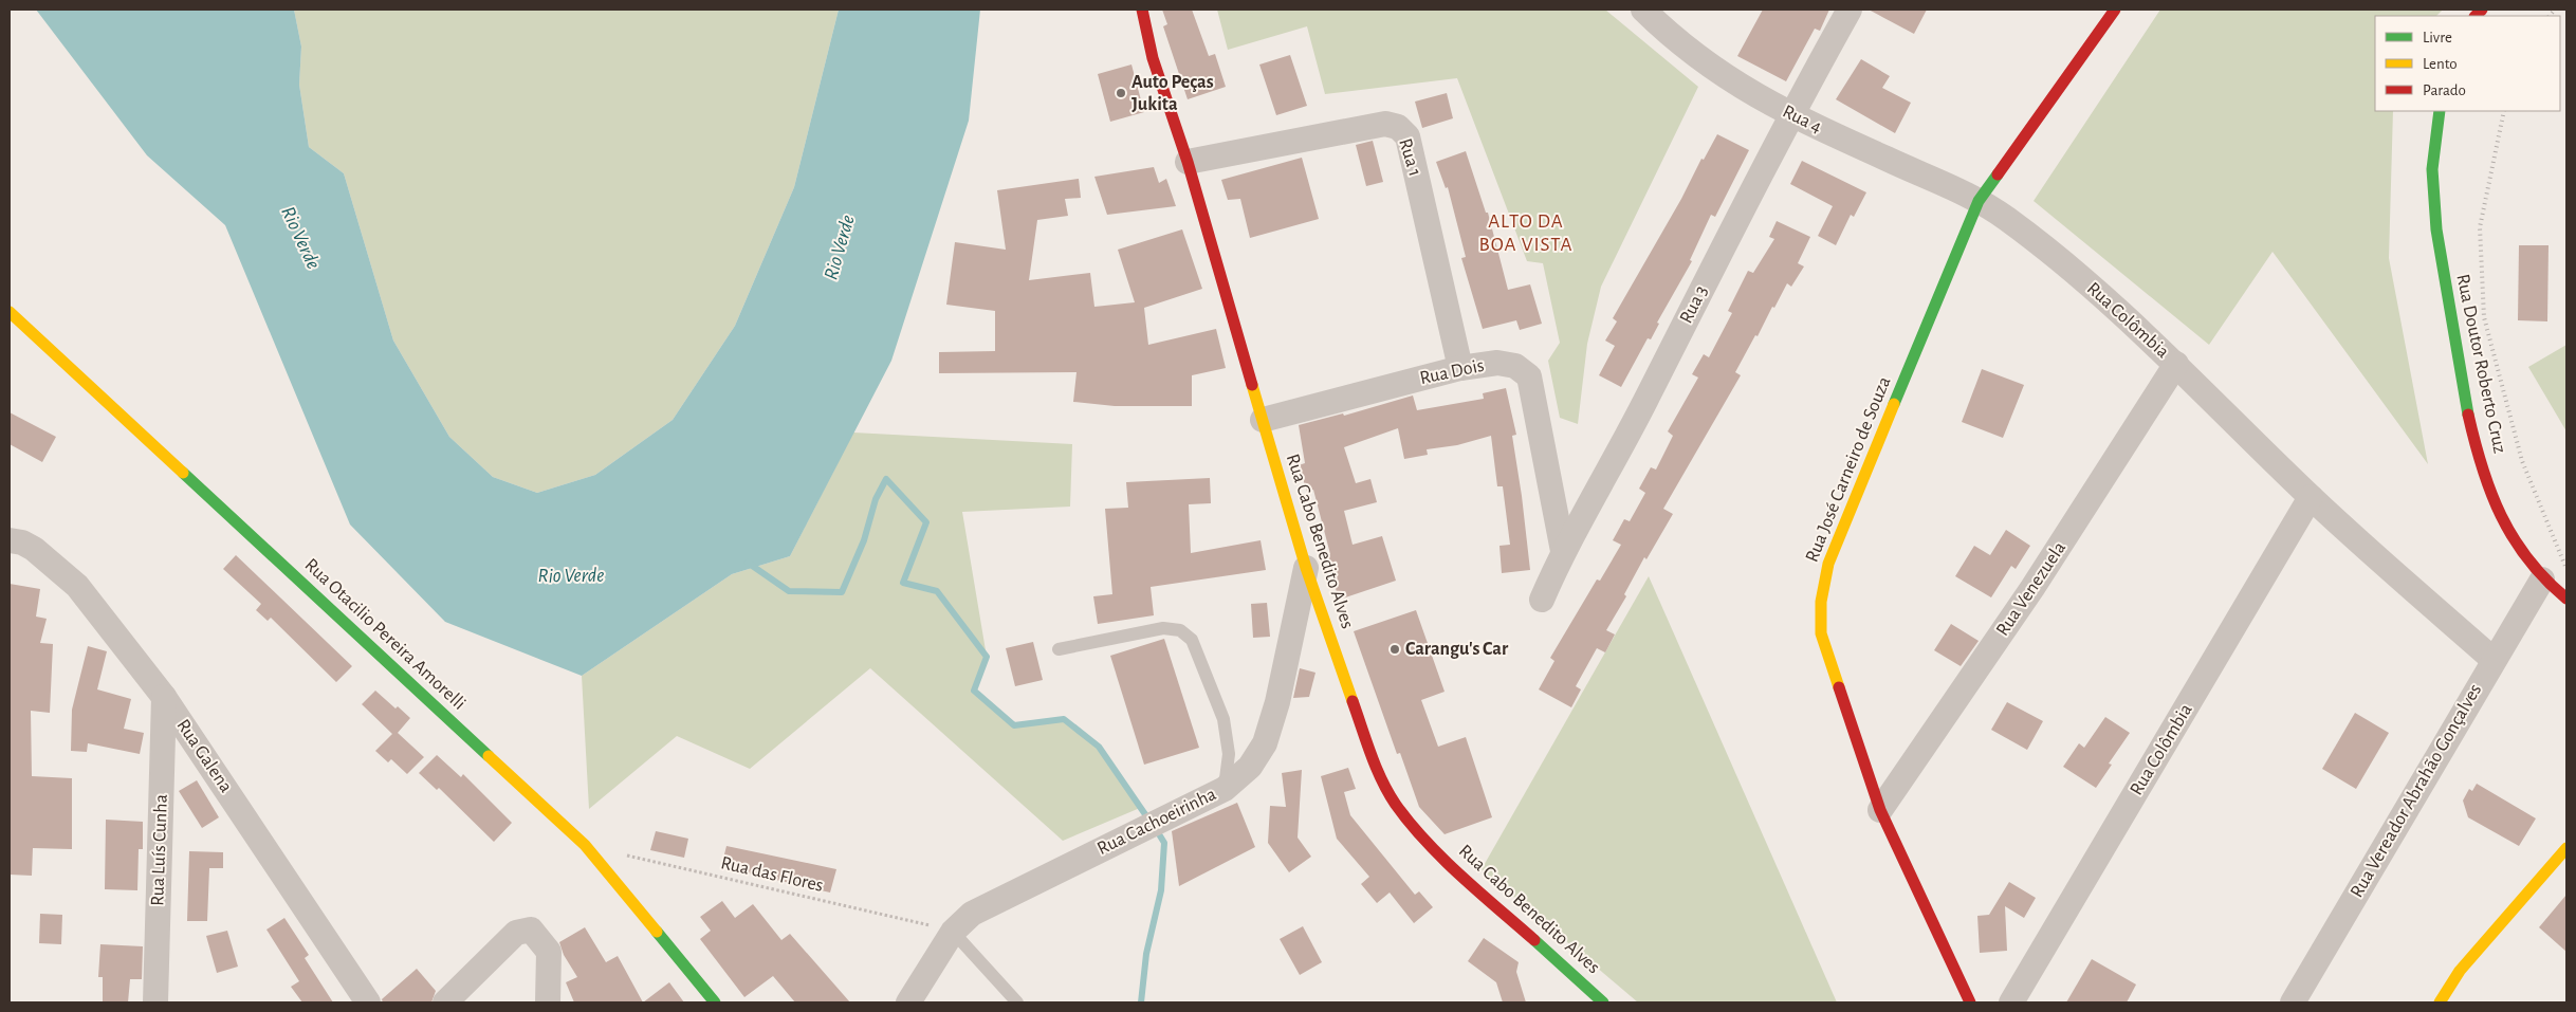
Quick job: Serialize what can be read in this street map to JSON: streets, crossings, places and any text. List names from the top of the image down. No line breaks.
{"streets":{"main road":["Rua Doutor Roberto Cruz","Rua José Carneiro de Souza","Rua Cabo Benedito Alves","Rua Otacilio Pereira Amorelli"],"street":["Rua 4","Rua 1","Rua 3","Rua Colômbia","Rua Dois","Rua Venezuela","Rua Galena","Rua Vereador Abrahão Gonçalves","Rua Cachoeirinha","Rua Luís Cunha"],"path":["Rua das Flores"]},"crossings":[["Rua 4","Rua 3"],["Rua 4","Rua Colômbia"],["Rua 4","Rua José Carneiro de Souza"],["Rua 1","Rua Dois"],["Rua 1","Rua Cabo Benedito Alves"],["Rua 3","Rua Dois"],["Rua Colômbia","Rua José Carneiro de Souza"],["Rua Colômbia","Rua Venezuela"],["Rua Colômbia","Rua Vereador Abrahão Gonçalves"],["Rua Doutor Roberto Cruz","Rua Vereador Abrahão Gonçalves"],["Rua Dois","Rua Cabo Benedito Alves"],["Rua José Carneiro de Souza","Rua Venezuela"],["Rua Cabo Benedito Alves","Rua Cachoeirinha"],["Rua Galena","Rua Luís Cunha"],["Rua Cachoeirinha","Rua das Flores"]],"districts":["ALTO DA BOA VISTA"],"water":["Rio Verde"],"places":["Auto Peças Jukita","Carangu's Car"],"legend":["Livre","Lento","Parado"]}
